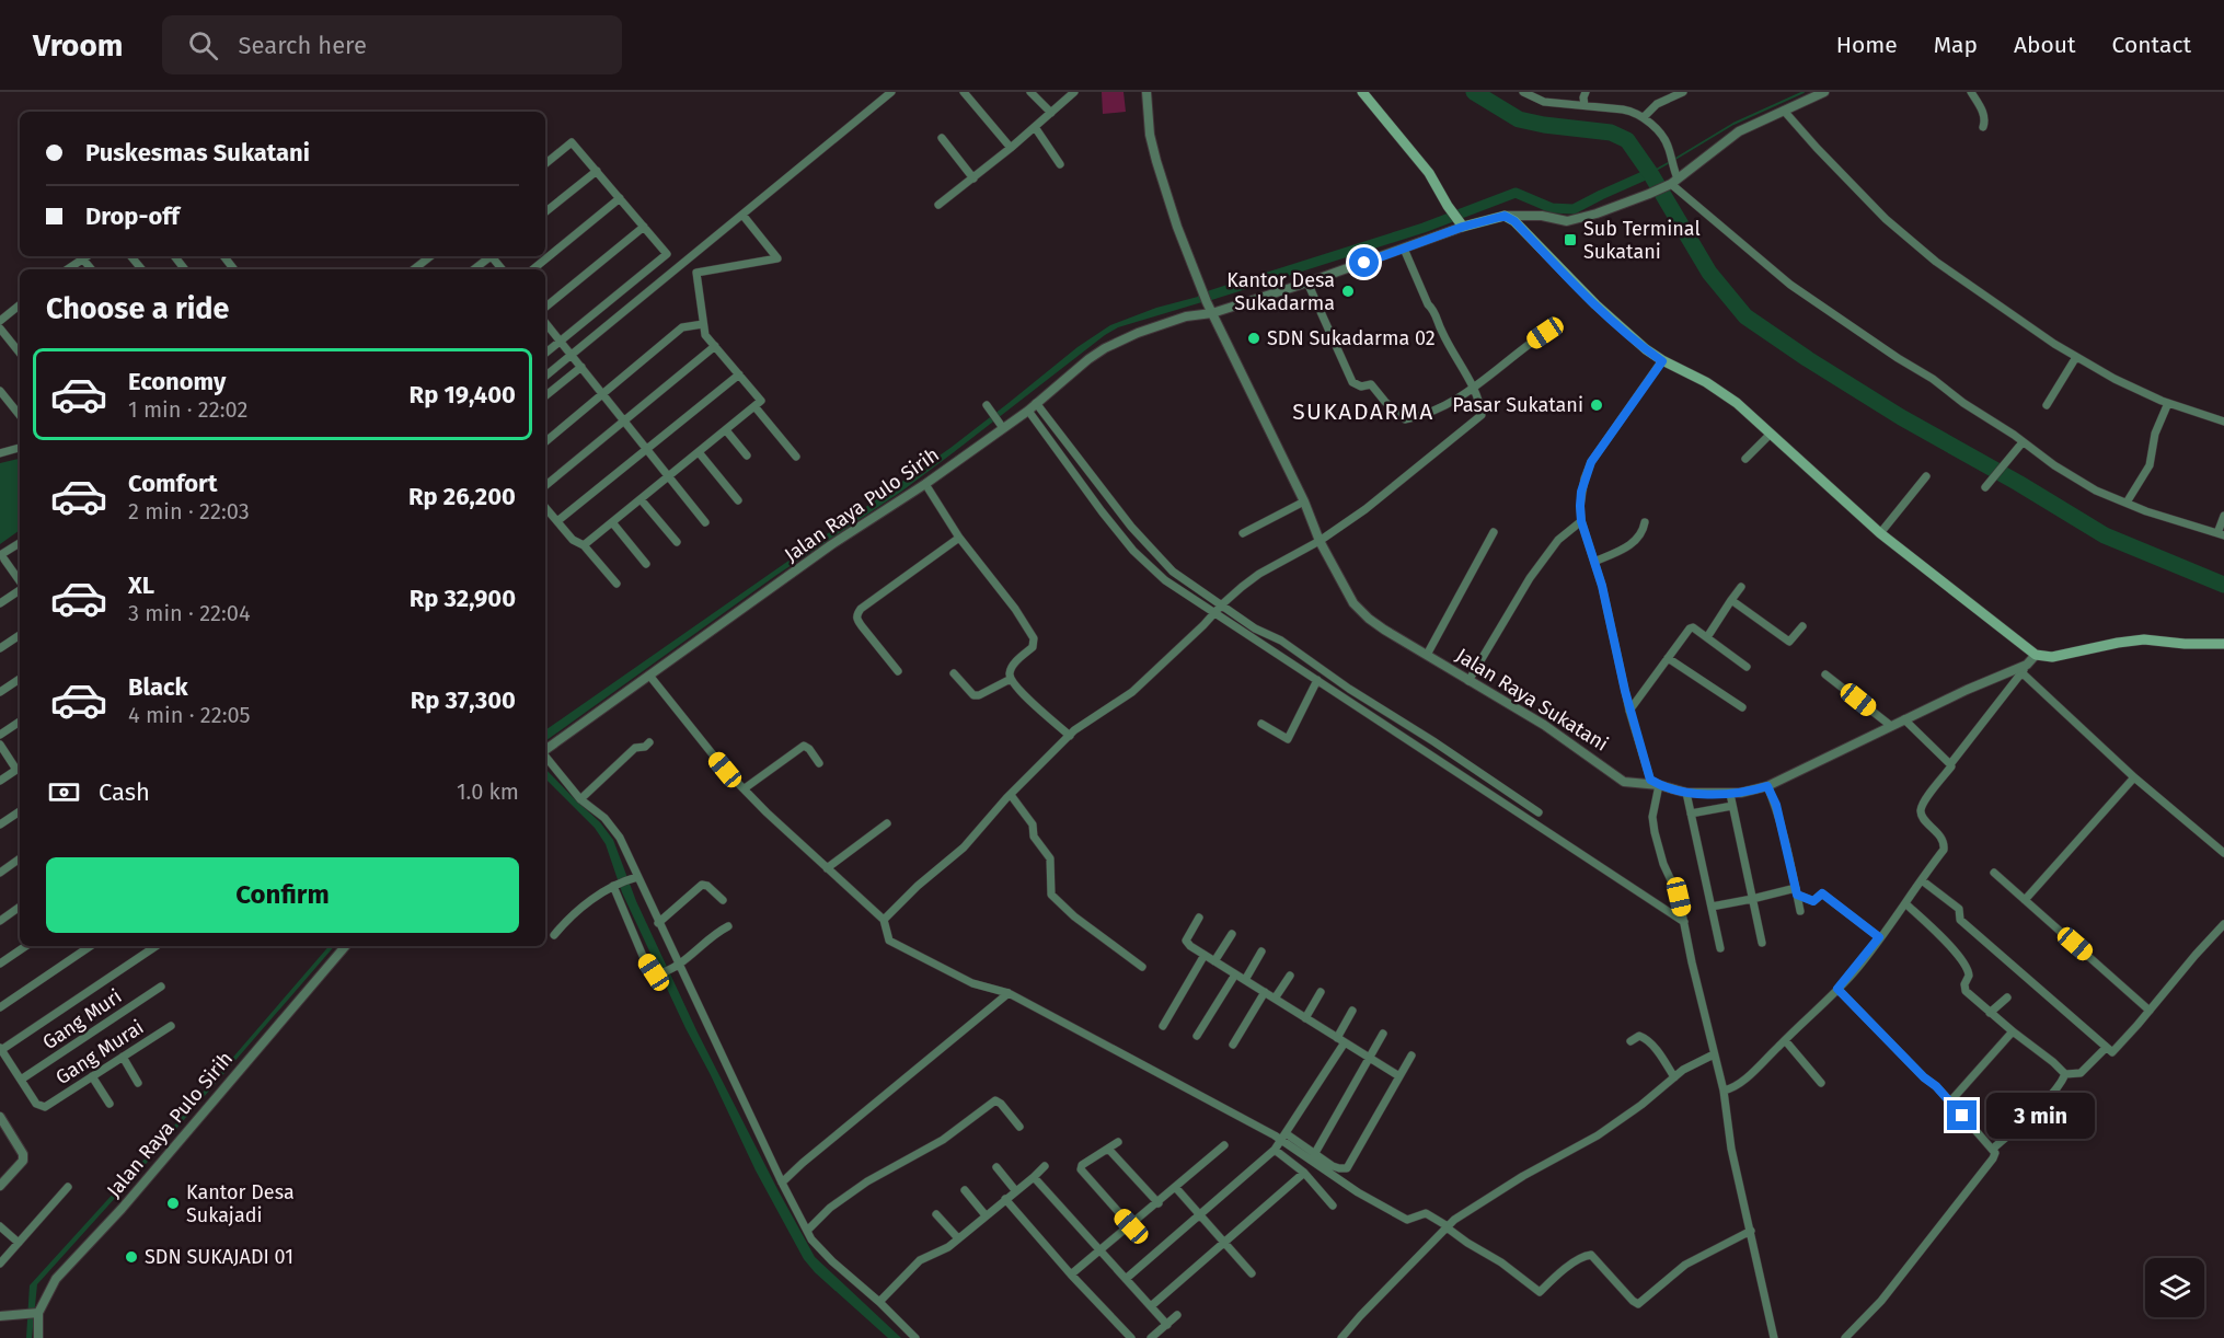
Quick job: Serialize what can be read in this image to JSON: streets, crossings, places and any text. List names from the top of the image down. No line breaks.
{"streets":{"street":["Jalan Raya Pulo Sirih","Jalan Raya Sukatani","Gang Muri","Gang Murai"]},"crossings":[["Jalan Raya Pulo Sirih","Jalan Raya Sukatani"],["Gang Muri","Gang Murai"]],"districts":["SUKADARMA"],"places":{"transit":["Sub Terminal Sukatani"],"other":["Kantor Desa Sukadarma","SDN Sukadarma 02","Pasar Sukatani","Kantor Desa Sukajadi","SDN SUKAJADI 01"]},"page":{"header":"Vroom","search":"Search here","nav":["Home","Map","About","Contact"],"banner":["Puskesmas Sukatani","Drop-off"],"heading":"Choose a ride","list":[{"name":"Economy","note":"1 min · 22:02","value":"Rp 19,400"},{"name":"Comfort","note":"2 min · 22:03","value":"Rp 26,200"},{"name":"XL","note":"3 min · 22:04","value":"Rp 32,900"},{"name":"Black","note":"4 min · 22:05","value":"Rp 37,300"}],"pay":["Cash","1.0 km"],"buttons":"Confirm","bubble":"3 min"}}
